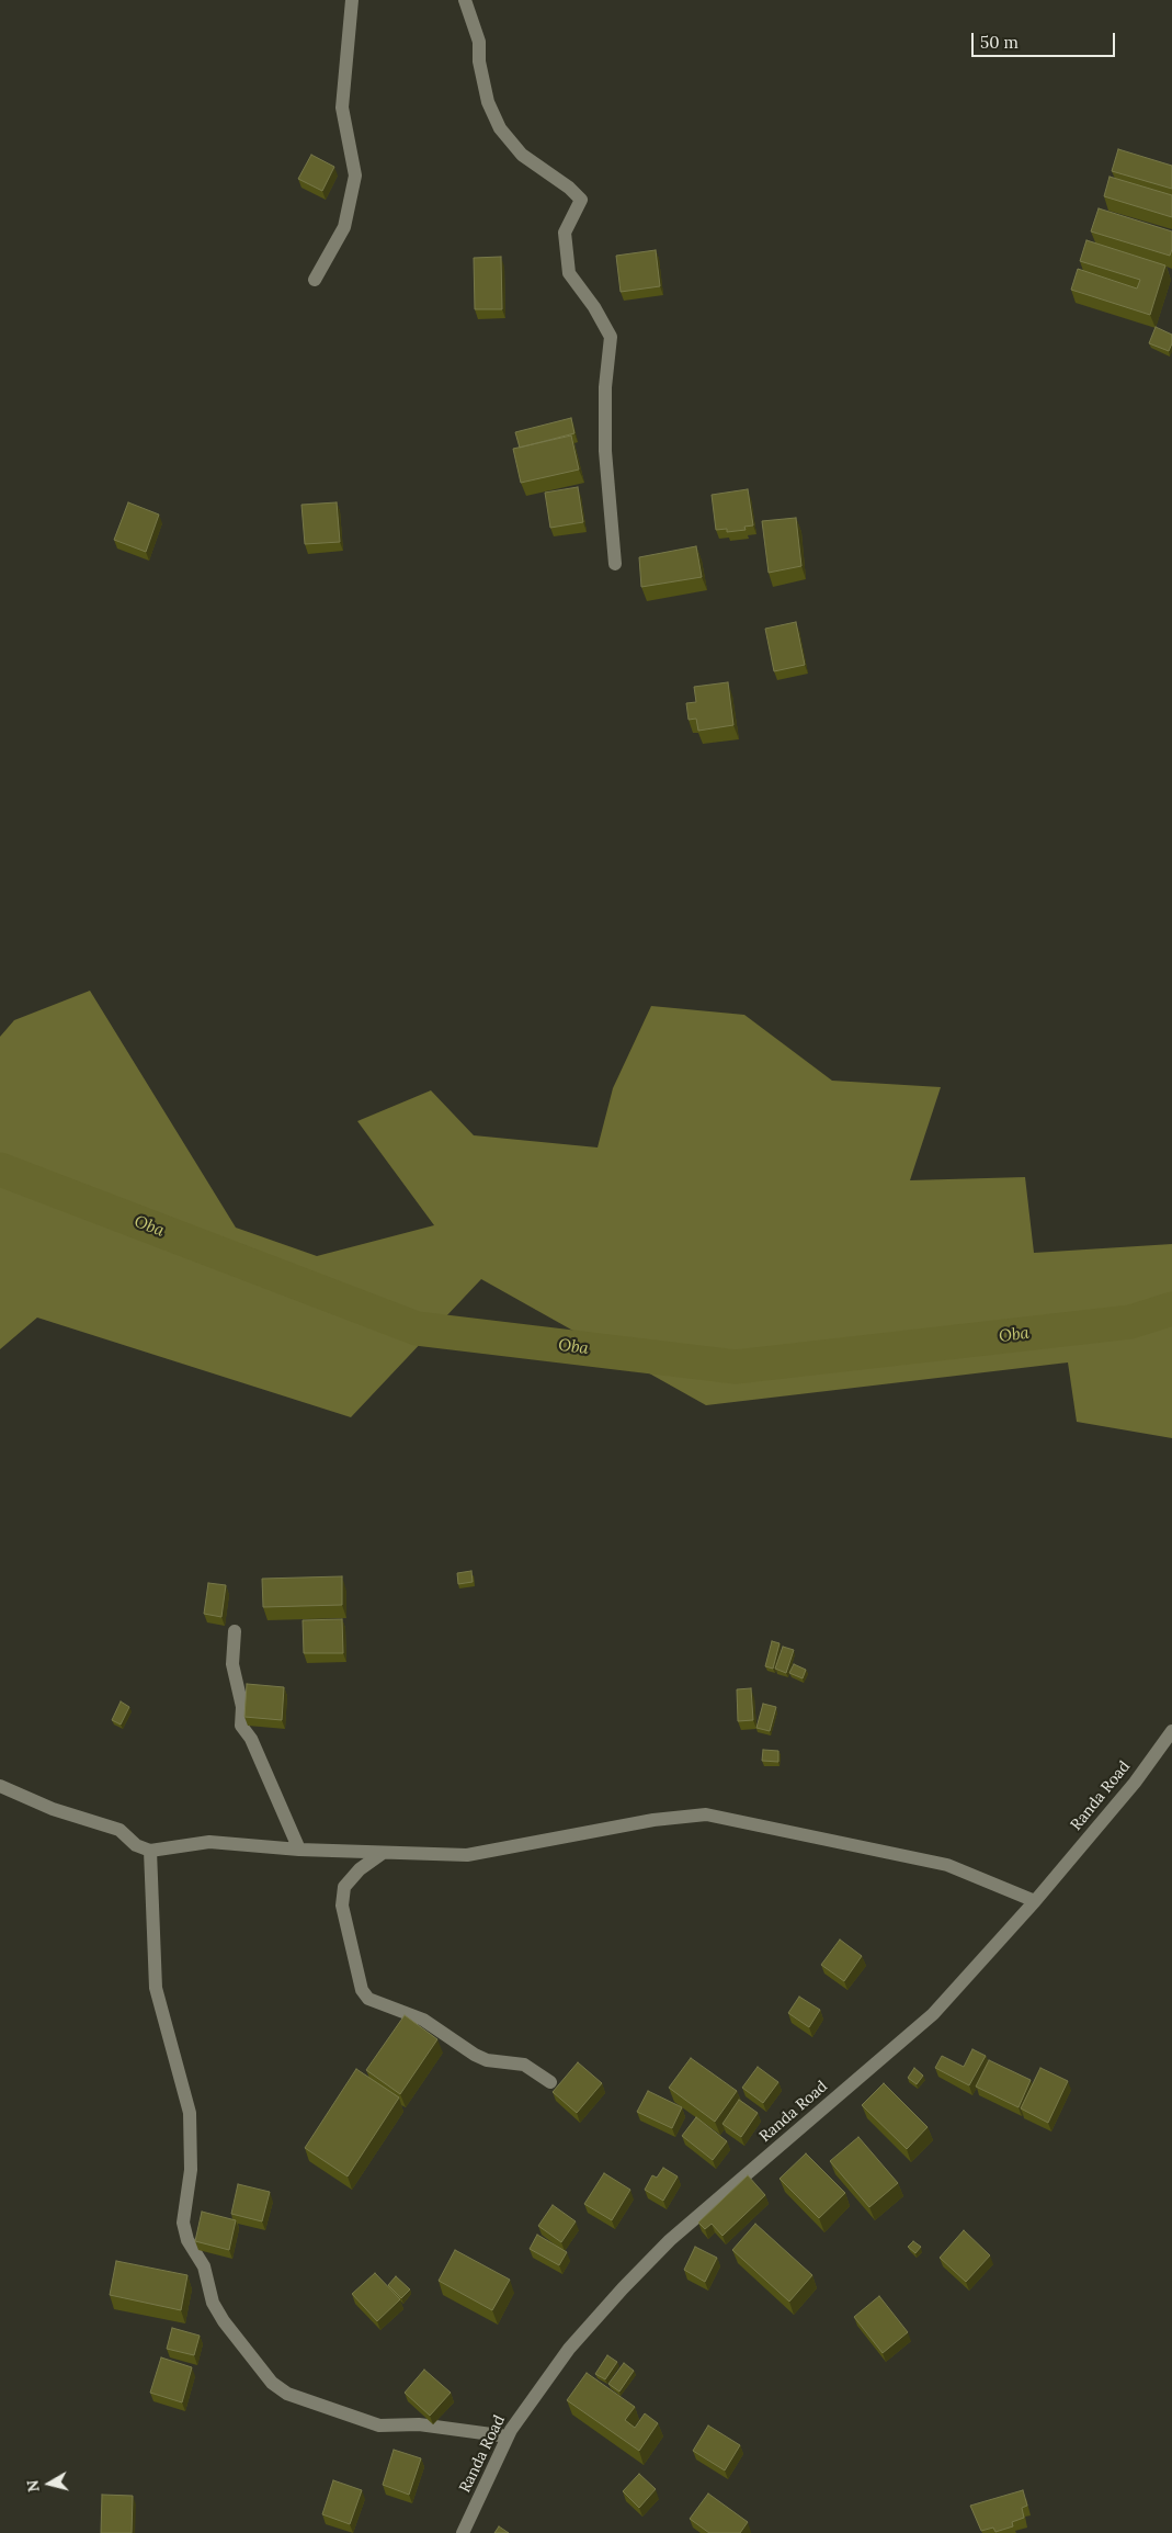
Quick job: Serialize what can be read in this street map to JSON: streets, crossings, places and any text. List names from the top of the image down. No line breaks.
{"streets":{"street":["Randa Road"]},"water":["Oba"],"scale_bar":"50 m","north":"left"}
